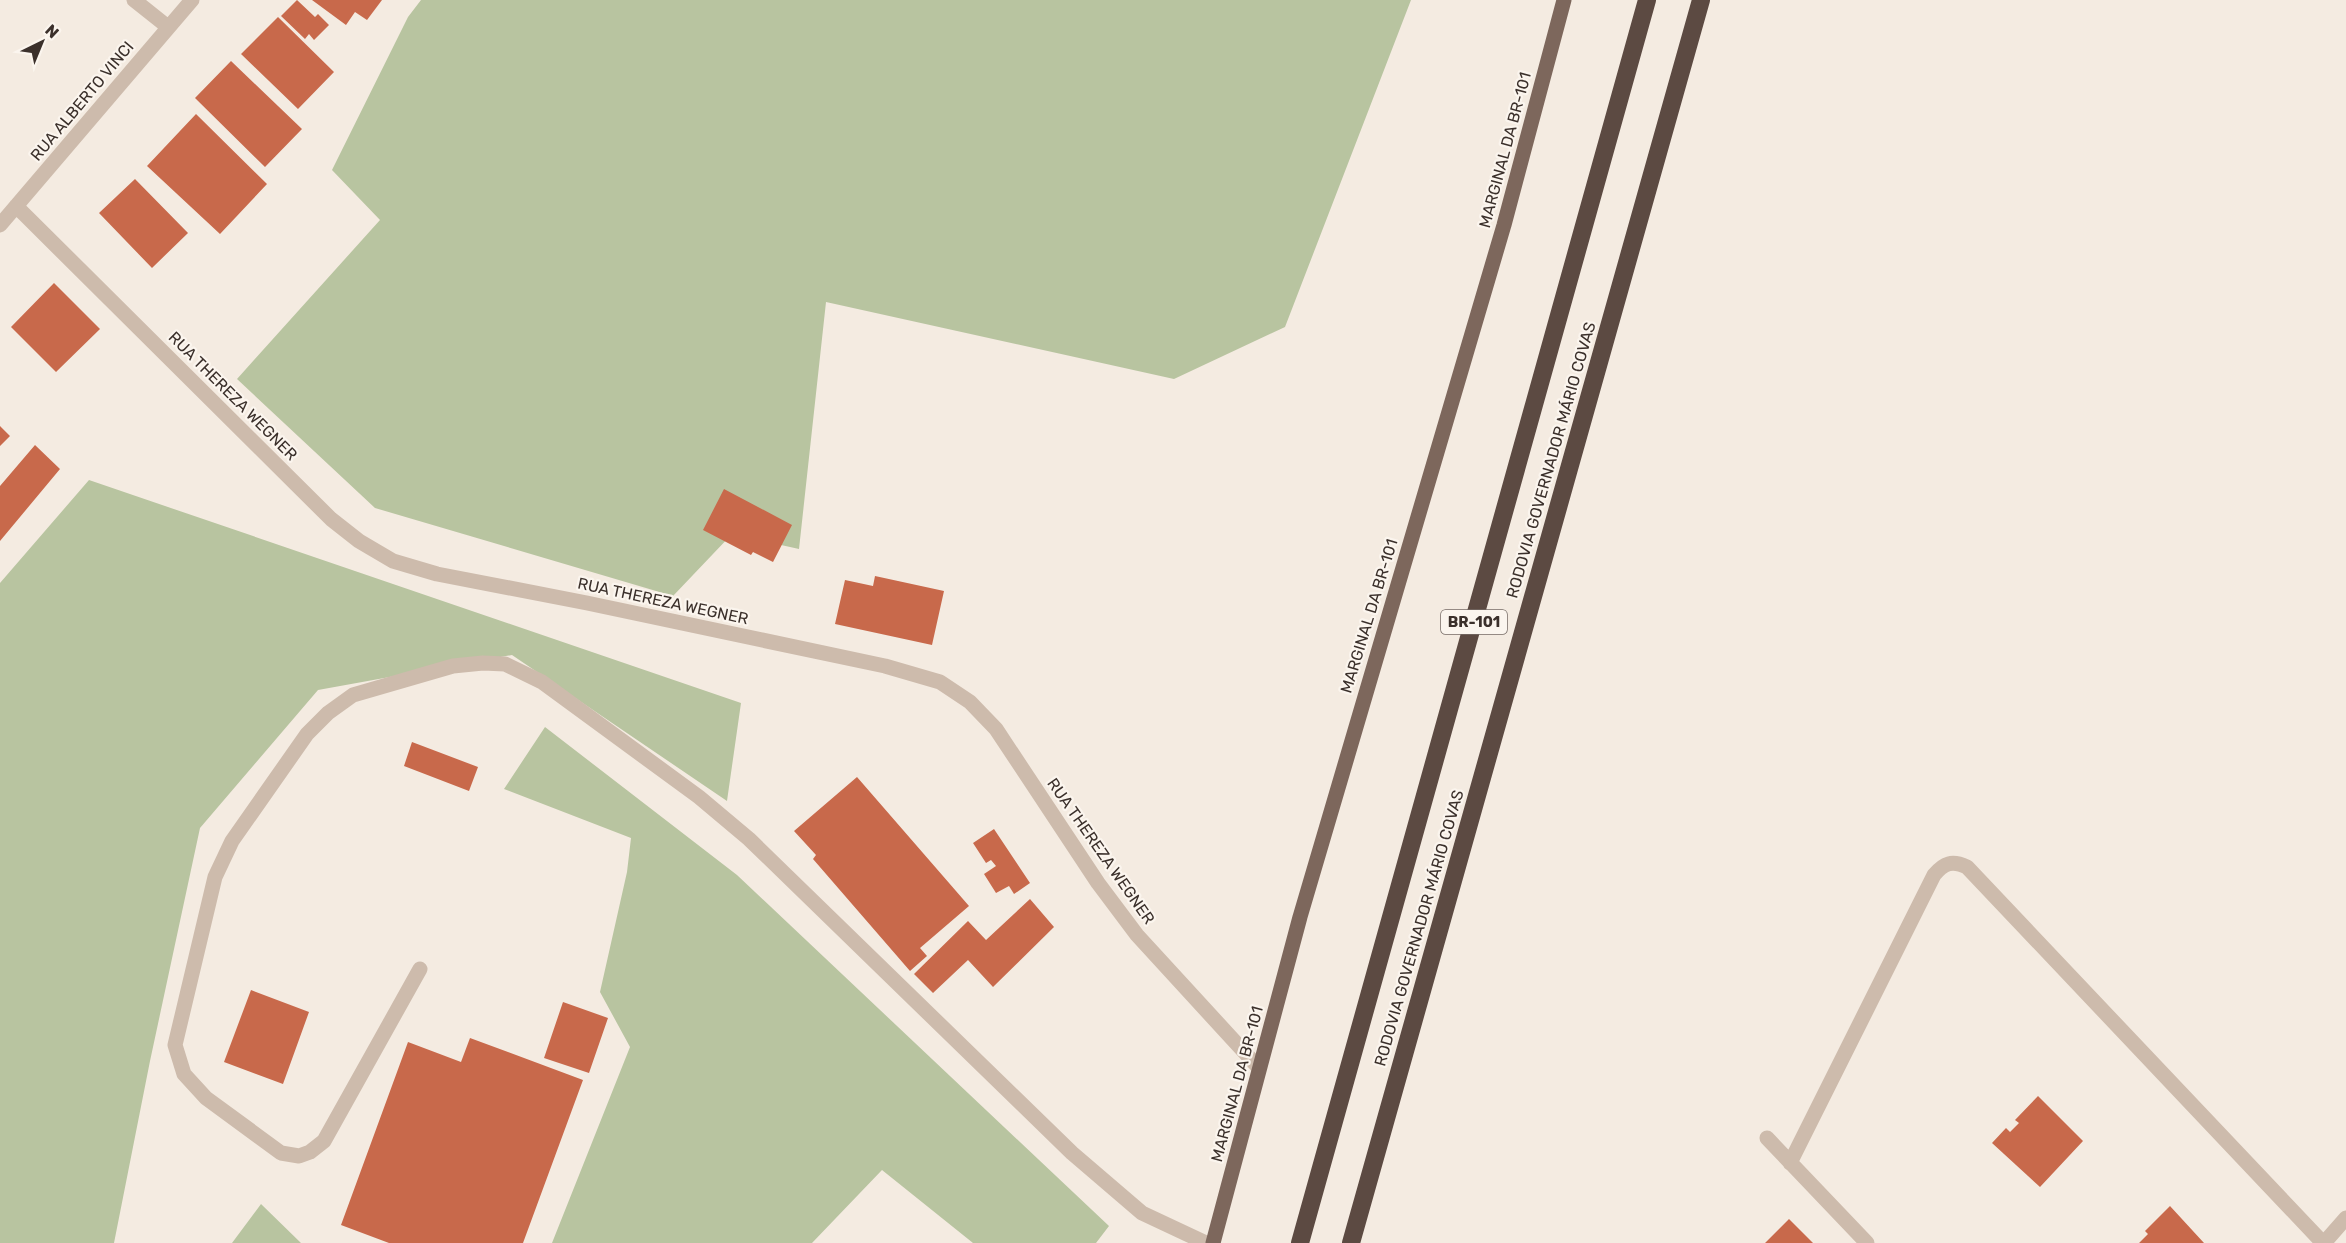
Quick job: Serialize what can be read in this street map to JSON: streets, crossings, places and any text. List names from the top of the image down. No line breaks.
{"streets":{"highway":["RODOVIA GOVERNADOR MÁRIO COVAS","BR-101"],"main road":["MARGINAL DA BR-101"],"street":["RUA ALBERTO VINCI","RUA THEREZA WEGNER"]},"crossings":[["RUA ALBERTO VINCI","RUA THEREZA WEGNER"],["MARGINAL DA BR-101","RUA THEREZA WEGNER"]],"north":"top right"}
